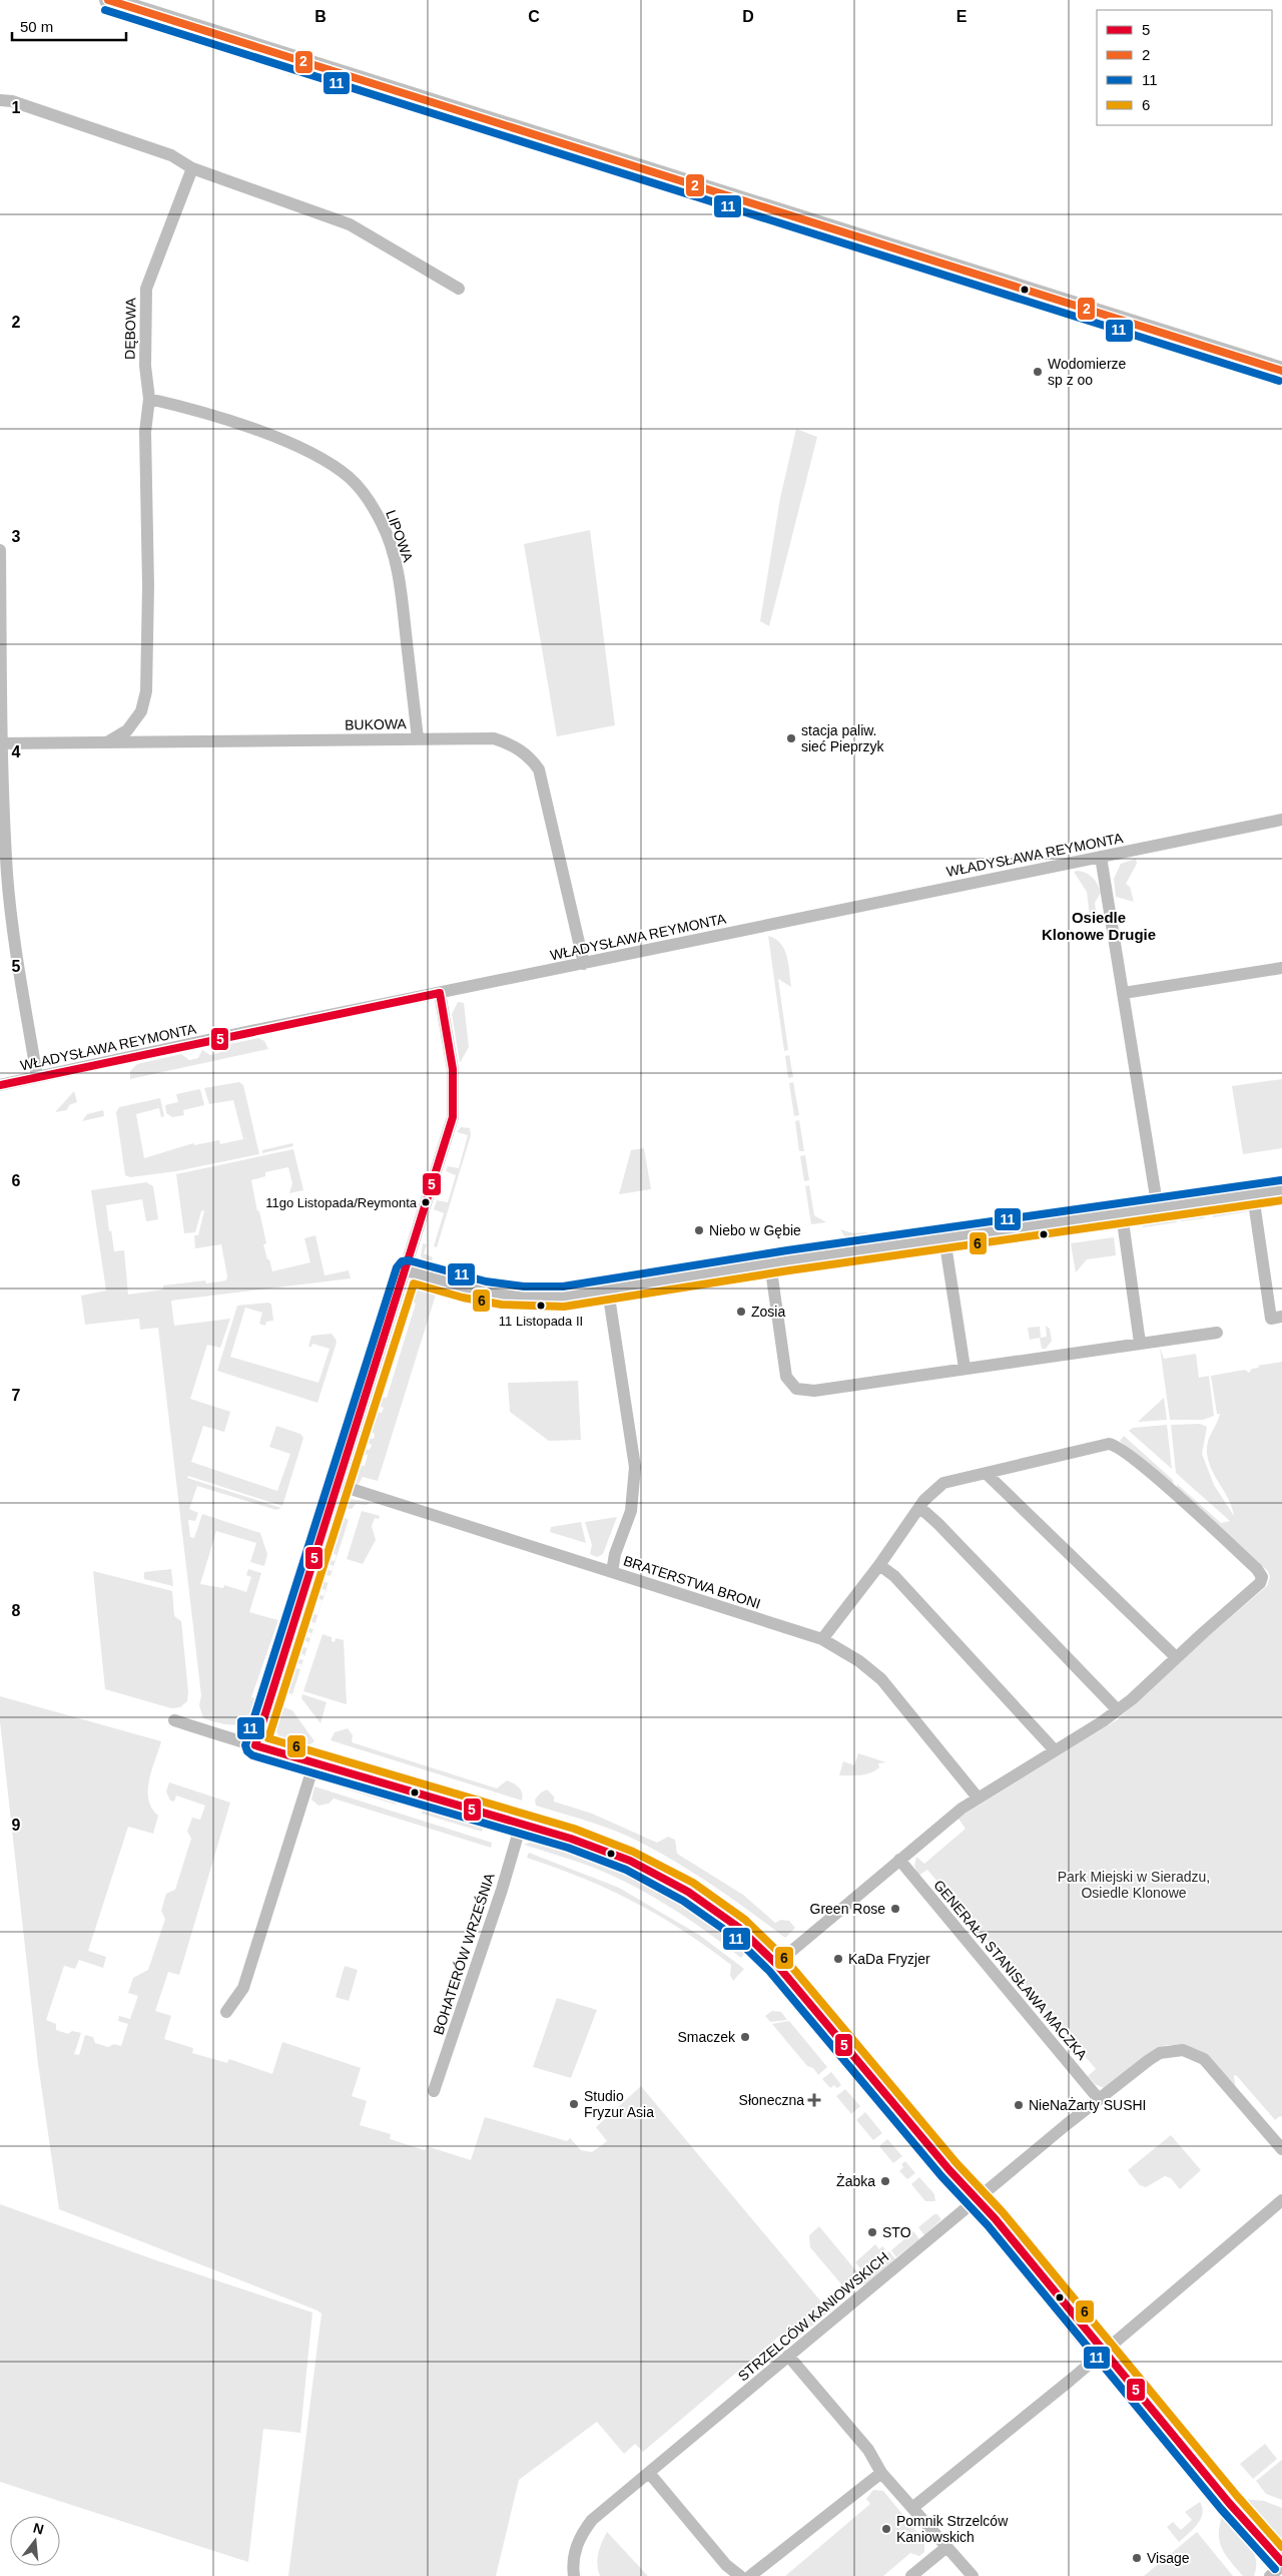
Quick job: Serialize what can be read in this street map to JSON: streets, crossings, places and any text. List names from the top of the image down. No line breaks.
{"streets":{"street":["DĘBOWA","LIPOWA","BUKOWA","WŁADYSŁAWA REYMONTA","BRATERSTWA BRONI","BOHATERÓW WRZEŚNIA","GENERAŁA STANISŁAWA MACZKA","STRZELCÓW KANIOWSKICH"]},"crossings":[["DĘBOWA","LIPOWA"],["DĘBOWA","BUKOWA"],["LIPOWA","BUKOWA"],["BUKOWA","WŁADYSŁAWA REYMONTA"],["GENERAŁA STANISŁAWA MACZKA","STRZELCÓW KANIOWSKICH"]],"districts":["Osiedle Klonowe Drugie"],"parks":["Park Miejski w Sieradzu, Osiedle Klonowe"],"places":{"other":["Wodomierze sp z oo","stacja paliw. sieć Pieprzyk","11go Listopada/Reymonta","Niebo w Gębie","11 Listopada II","Zosia","Green Rose","KaDa Fryzjer","Smaczek","Studio Fryzur Asia","NieNaŻarty SUSHI","Żabka","STO","Pomnik Strzelców Kaniowskich","Visage"],"health":["Słoneczna"]},"lines":["transit line 2","transit line 11","transit line 5","transit line 6"],"legend":["5","2","11","6"],"scale_bar":"50 m","north":"top","grid":{"columns":["B","C","D","E"],"rows":["1","2","3","4","5","6","7","8","9"]}}
